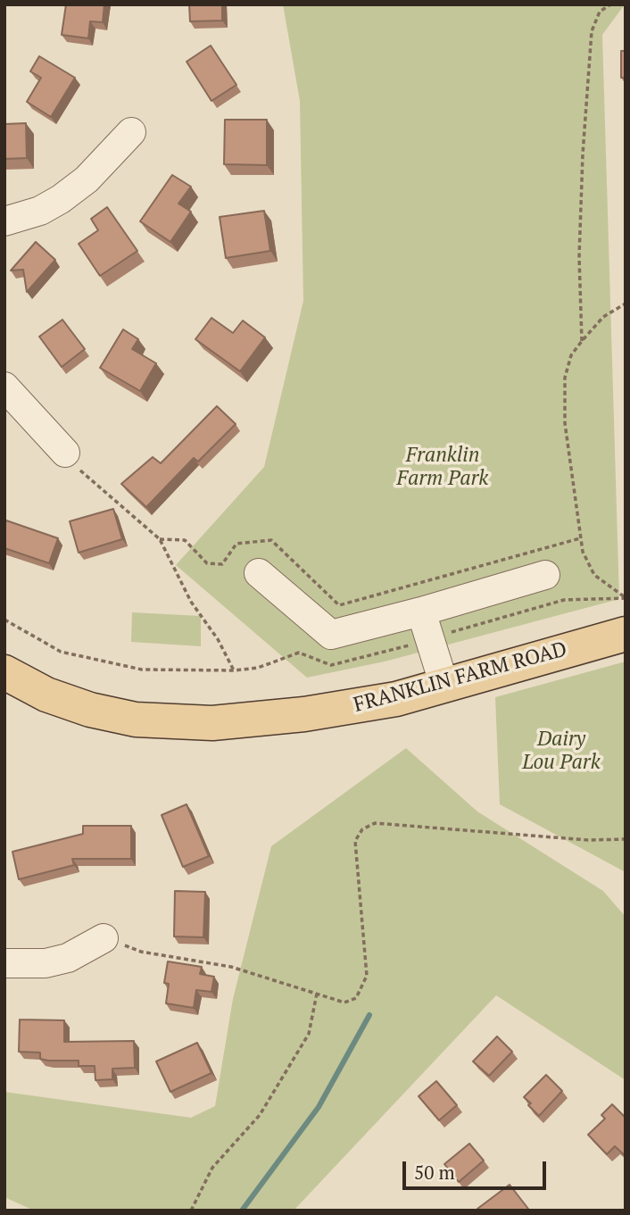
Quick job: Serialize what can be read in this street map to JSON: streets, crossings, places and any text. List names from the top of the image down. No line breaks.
{"streets":{"main road":["FRANKLIN FARM ROAD"]},"parks":["Franklin Farm Park","Dairy Lou Park"],"scale_bar":"50 m"}
